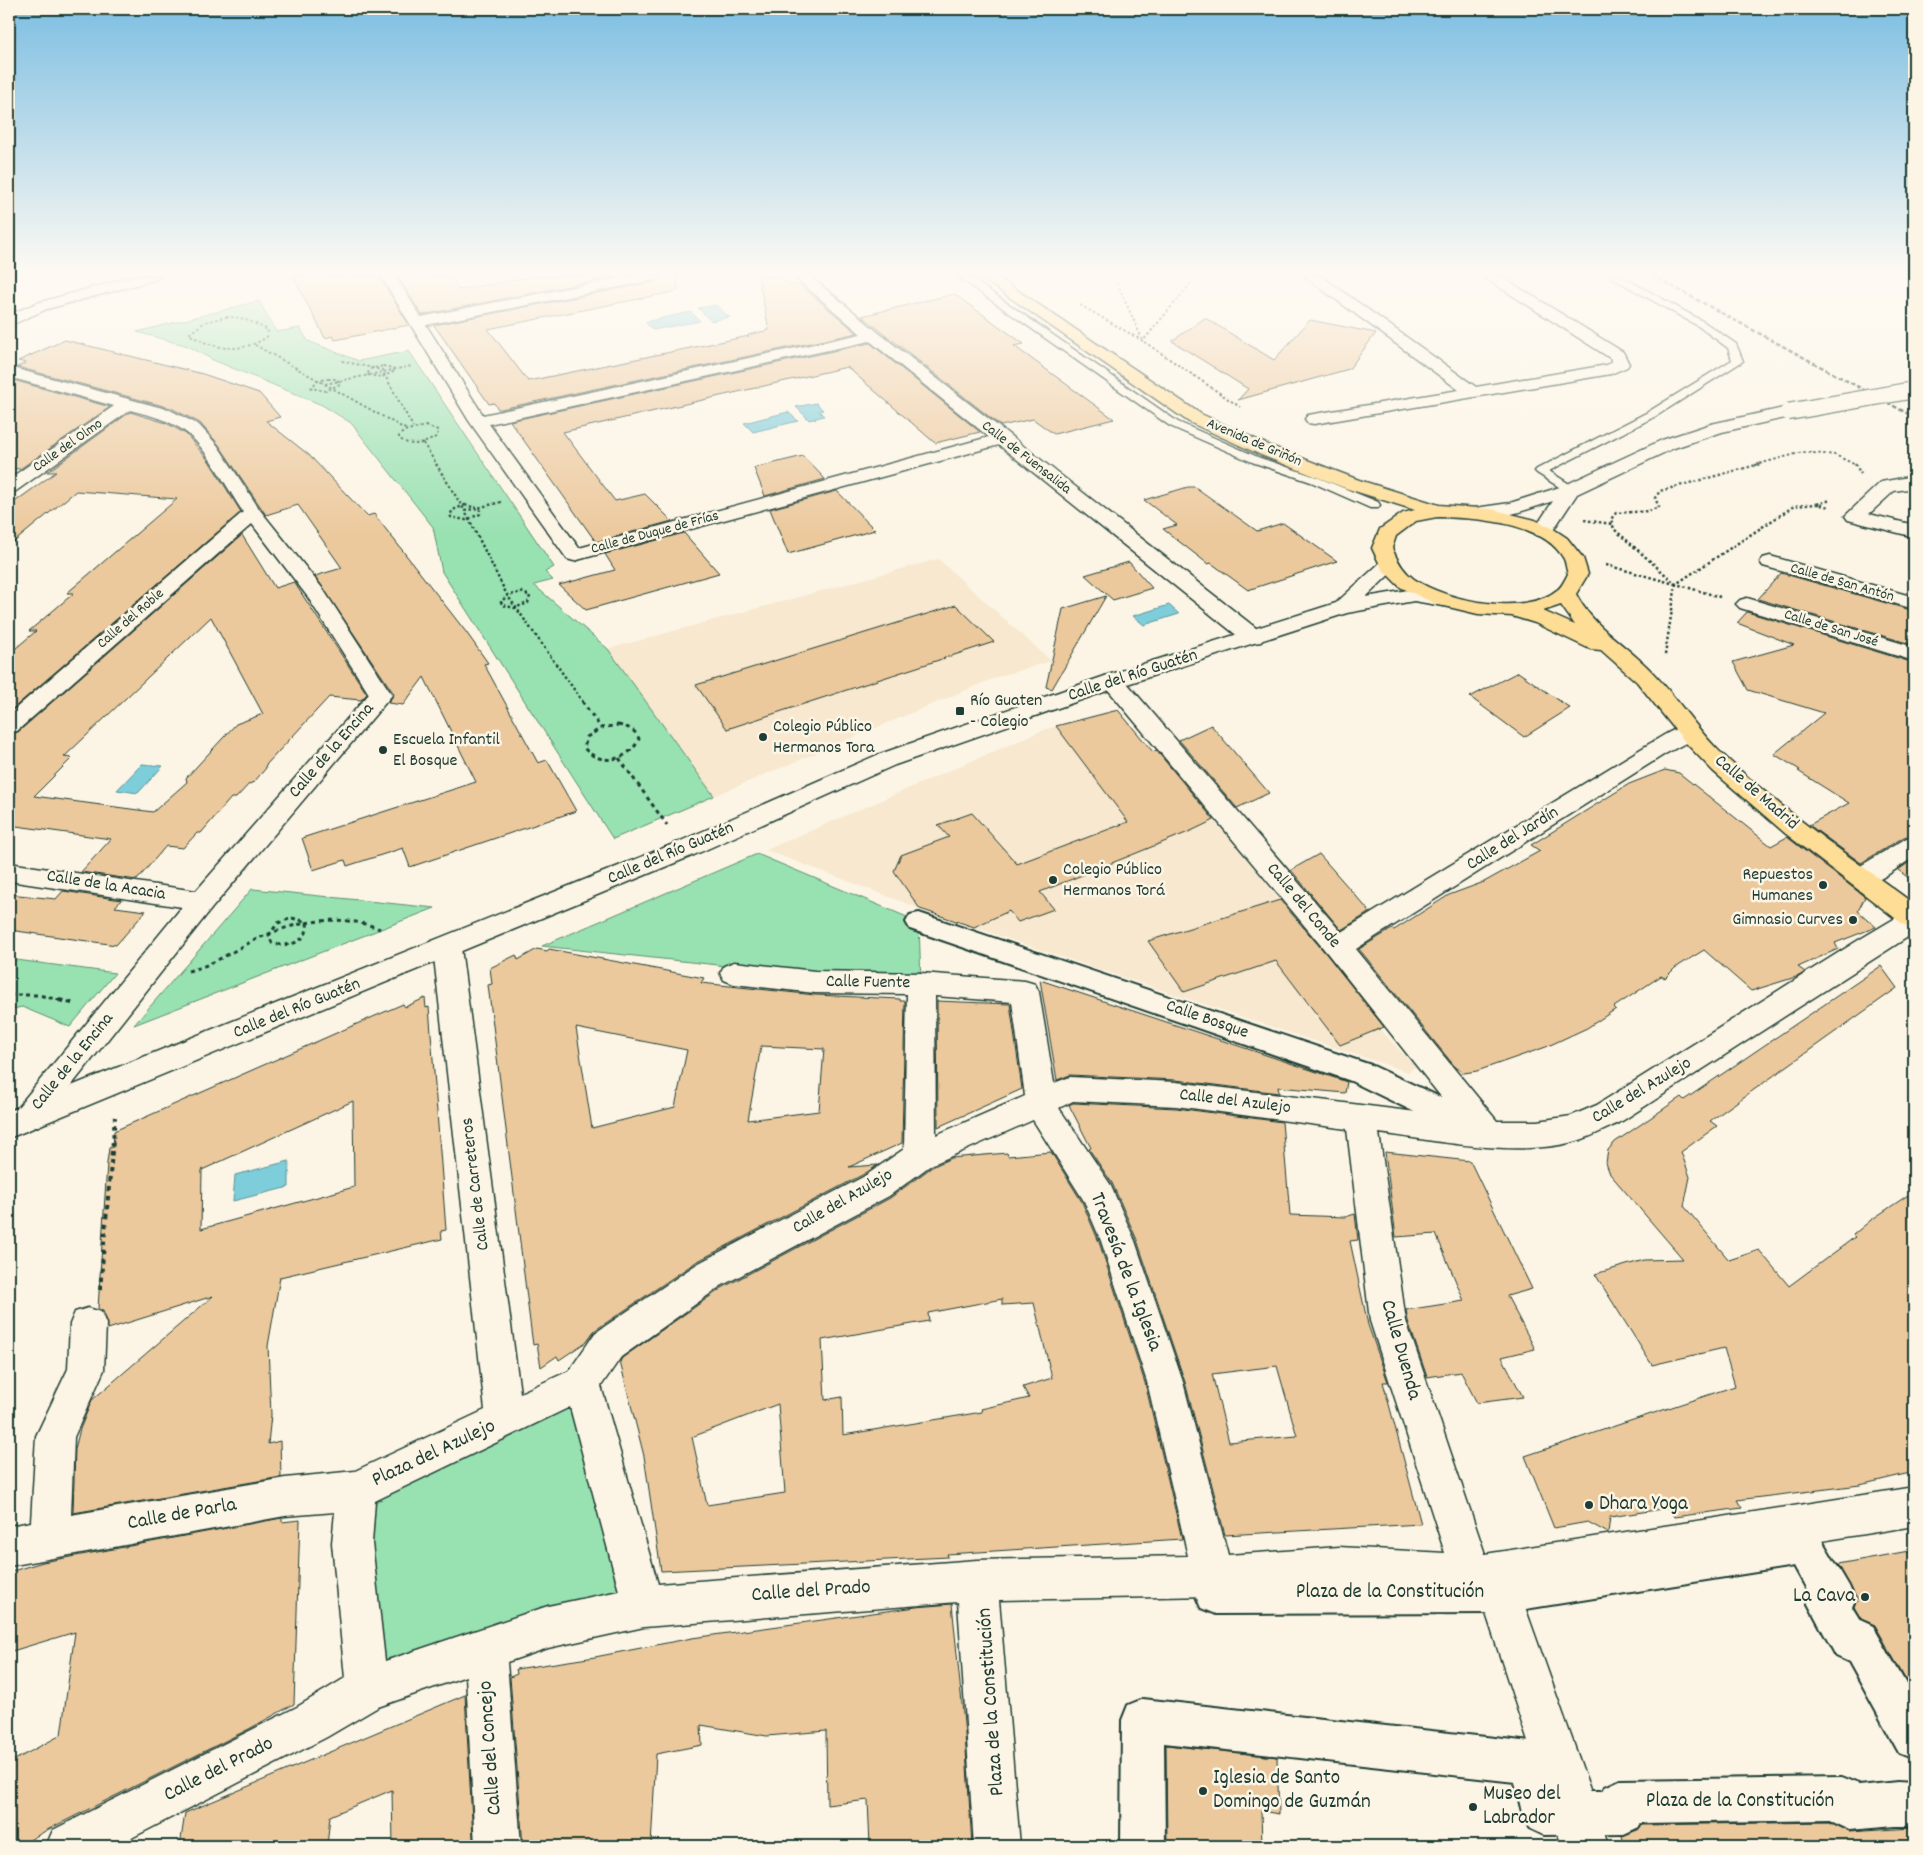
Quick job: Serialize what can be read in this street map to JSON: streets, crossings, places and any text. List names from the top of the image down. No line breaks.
{"streets":{"main road":["Avenida de Griñón","Calle de Madrid"],"street":["Calle del Olmo","Calle de Fuensalida","Calle de Duque de Frías","Calle de San Antón","Calle del Roble","Calle de San José","Calle del Río Guatén","Calle de la Encina","Calle del Jardín","Calle de la Acacia","Calle del Conde","Calle Fuente","Calle Bosque","Calle del Azulejo","Calle de Carreteros","Travesía de la Iglesia","Calle Duenda","Plaza del Azulejo","Calle de Parla","Calle del Prado","Plaza de la Constitución","Calle del Concejo"]},"crossings":[["Calle del Olmo","Calle de la Encina"],["Calle de Fuensalida","Calle de Duque de Frías"],["Calle de Fuensalida","Calle del Río Guatén"],["Calle del Roble","Calle de la Encina"],["Calle del Río Guatén","Calle de la Encina"],["Calle del Río Guatén","Calle del Conde"],["Calle del Río Guatén","Calle de Carreteros"],["Calle de la Encina","Calle de la Acacia"],["Calle de Madrid","Calle del Jardín"],["Calle de Madrid","Calle del Azulejo"],["Calle del Jardín","Calle del Conde"],["Calle del Conde","Calle Bosque"],["Calle del Conde","Calle del Azulejo"],["Calle Fuente","Calle del Azulejo"],["Calle Fuente","Travesía de la Iglesia"],["Calle Bosque","Calle del Azulejo"],["Calle del Azulejo","Travesía de la Iglesia"],["Calle del Azulejo","Calle Duenda"],["Calle del Azulejo","Plaza del Azulejo"],["Calle de Carreteros","Plaza del Azulejo"],["Travesía de la Iglesia","Plaza de la Constitución"],["Calle Duenda","Plaza de la Constitución"],["Plaza del Azulejo","Calle de Parla"],["Plaza del Azulejo","Calle del Prado"],["Calle del Prado","Plaza de la Constitución"]],"places":{"transit":["Río Guaten - Colegio"],"other":["Colegio Público Hermanos Tora","Escuela Infantil El Bosque","Colegio Público Hermanos Torá","Repuestos Humanes","Gimnasio Curves","Dhara Yoga","La Cava","Iglesia de Santo Domingo de Guzmán","Museo del Labrador"]}}
